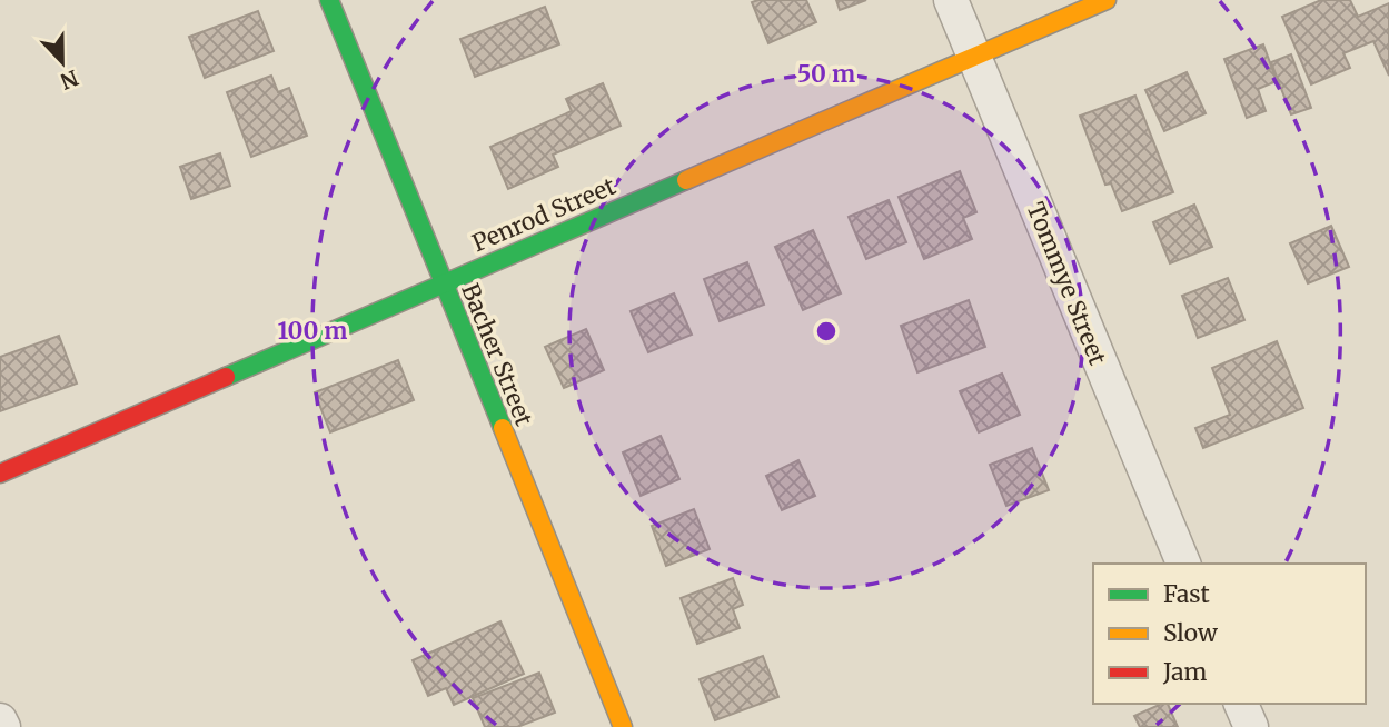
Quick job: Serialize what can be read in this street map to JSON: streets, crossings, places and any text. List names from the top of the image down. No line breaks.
{"streets":{"street":["Penrod Street","Tommye Street","Bacher Street"]},"crossings":[["Penrod Street","Tommye Street"],["Penrod Street","Bacher Street"]],"legend":["Fast","Slow","Jam"],"north":"bottom","rings":["50 m","100 m"]}
